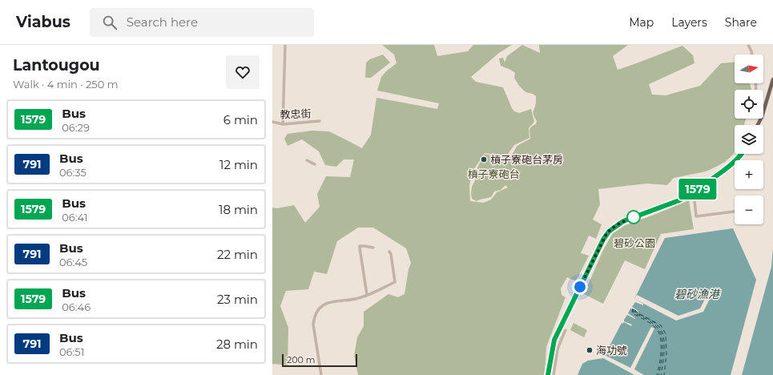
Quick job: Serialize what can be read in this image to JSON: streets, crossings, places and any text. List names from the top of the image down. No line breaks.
{"streets":{"street":["教忠街"]},"water":["碧砂漁港"],"parks":["槓子寮砲台","碧砂公園"],"places":["槓子寮砲台茅房","海功號"],"lines":["bus line 1579"],"scale_bar":"200 m","north":"right","page":{"header":"Viabus","search":"Search here","nav":["Map","Layers","Share"],"heading":["Lantougou","Walk · 4 min · 250 m"],"on_map":"1579","map_buttons":["+","−"],"list":[{"mark":"1579","name":"Bus","note":"06:29","value":"6 min"},{"mark":"791","name":"Bus","note":"06:35","value":"12 min"},{"mark":"1579","name":"Bus","note":"06:41","value":"18 min"},{"mark":"791","name":"Bus","note":"06:45","value":"22 min"},{"mark":"1579","name":"Bus","note":"06:46","value":"23 min"},{"mark":"791","name":"Bus","note":"06:51","value":"28 min"}],"scale":"200 m"}}
